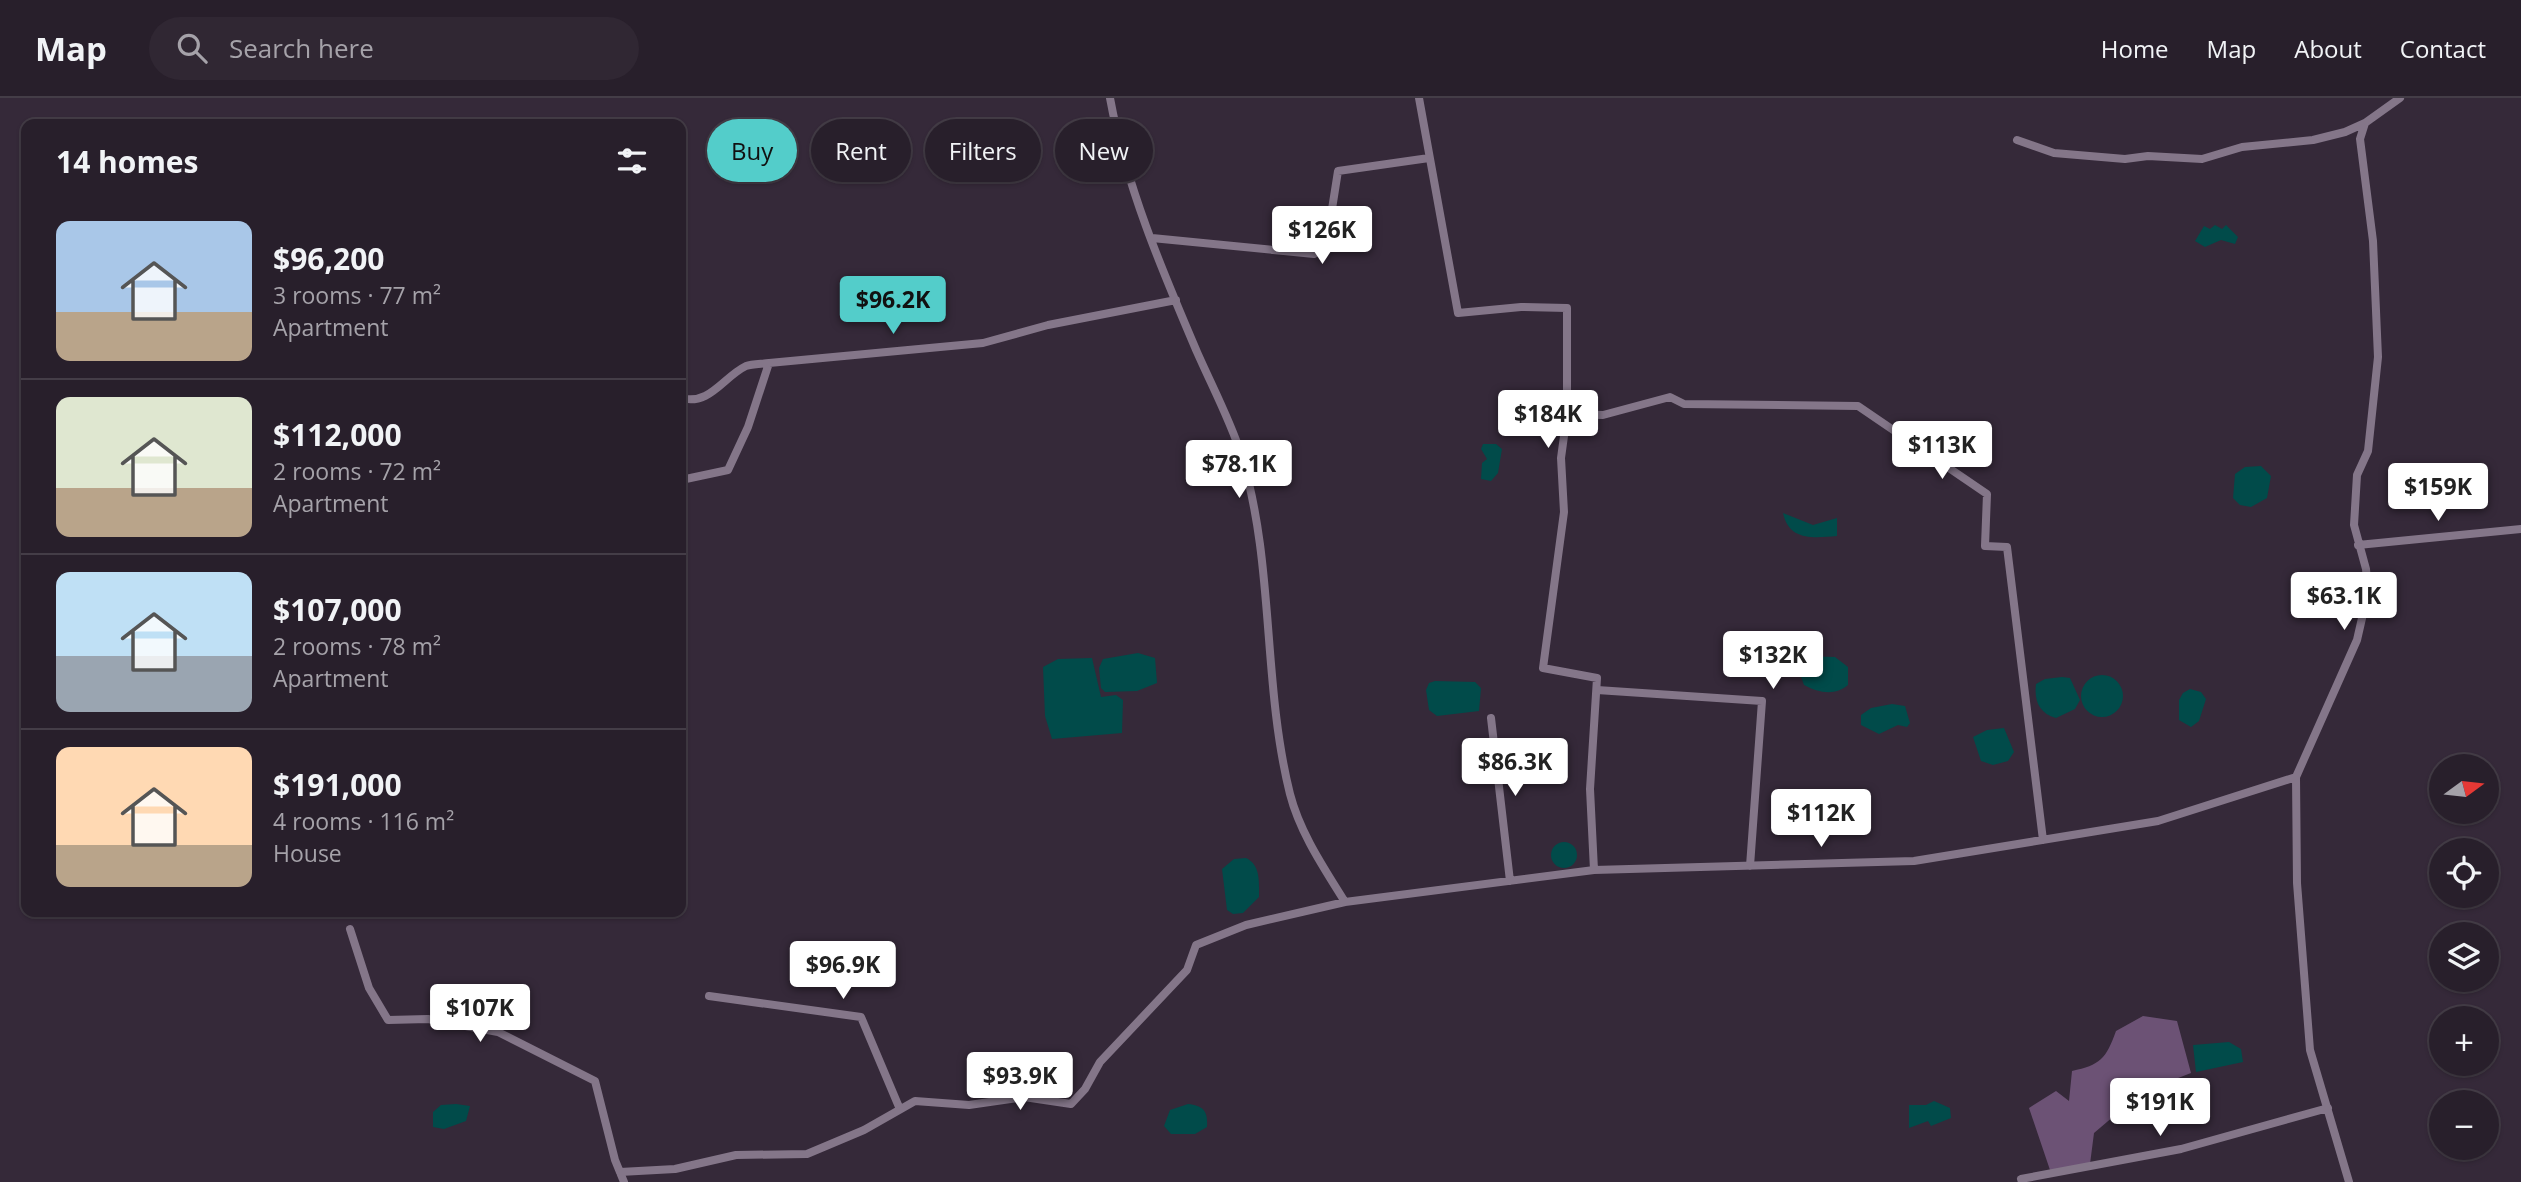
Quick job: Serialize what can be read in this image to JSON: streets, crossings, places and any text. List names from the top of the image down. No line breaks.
{"north":"right","page":{"header":"Map","search":"Search here","nav":["Home","Map","About","Contact"],"chip":["Buy","Rent","Filters","New"],"heading":"14 homes","list":[{"name":"$96,200","note":"3 rooms · 77 m² · Apartment"},{"name":"$112,000","note":"2 rooms · 72 m² · Apartment"},{"name":"$107,000","note":"2 rooms · 78 m² · Apartment"},{"name":"$191,000","note":"4 rooms · 116 m² · House"}],"price":["$126K","$96.2K","$184K","$113K","$78.1K","$159K","$63.1K","$132K","$86.3K","$112K","$96.9K","$107K","$93.9K","$191K"],"map_buttons":["+","−"]}}
